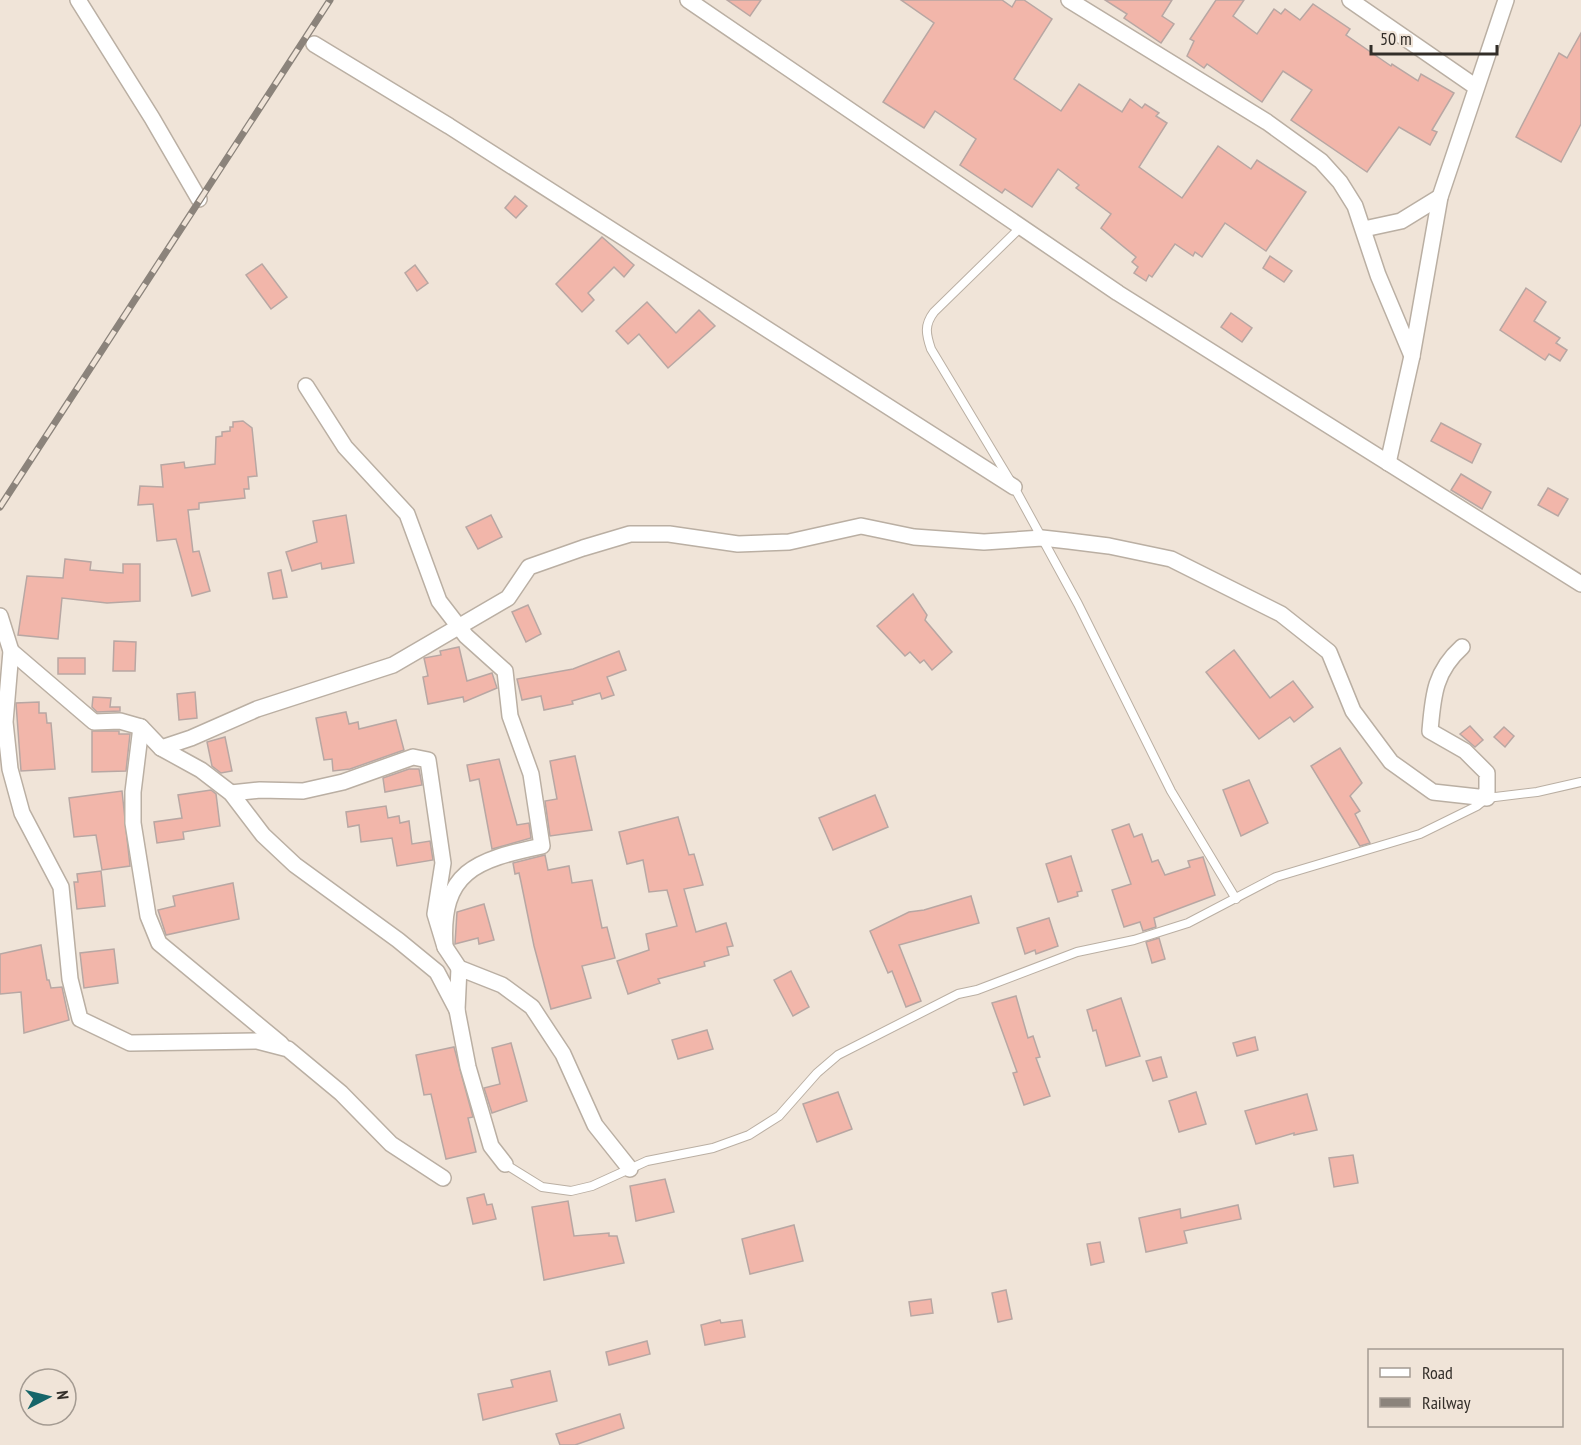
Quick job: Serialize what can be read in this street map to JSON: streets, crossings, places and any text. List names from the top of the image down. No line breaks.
{"legend":["Road","Railway"],"scale_bar":"50 m","north":"right"}
